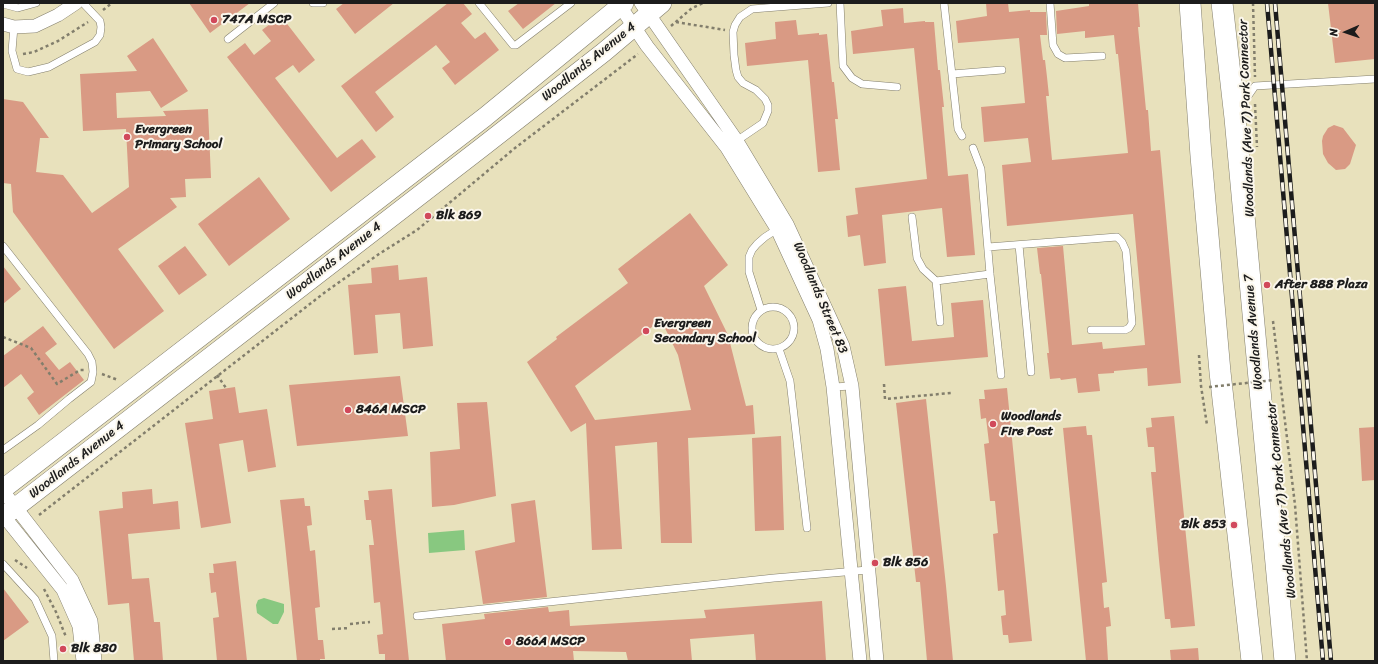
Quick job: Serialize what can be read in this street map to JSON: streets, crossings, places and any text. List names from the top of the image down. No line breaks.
{"streets":{"main road":["Woodlands Avenue 4","Woodlands Avenue 7"],"street":["Woodlands Street 83"],"path":["Woodlands (Ave 7) Park Connector"]},"crossings":[["Woodlands Avenue 4","Woodlands Street 83"]],"places":["747A MSCP","Evergreen Primary School","Blk 869","After 888 Plaza","Evergreen Secondary School","846A MSCP","Woodlands Fire Post","Blk 853","Blk 856","866A MSCP","Blk 880"],"north":"left"}
